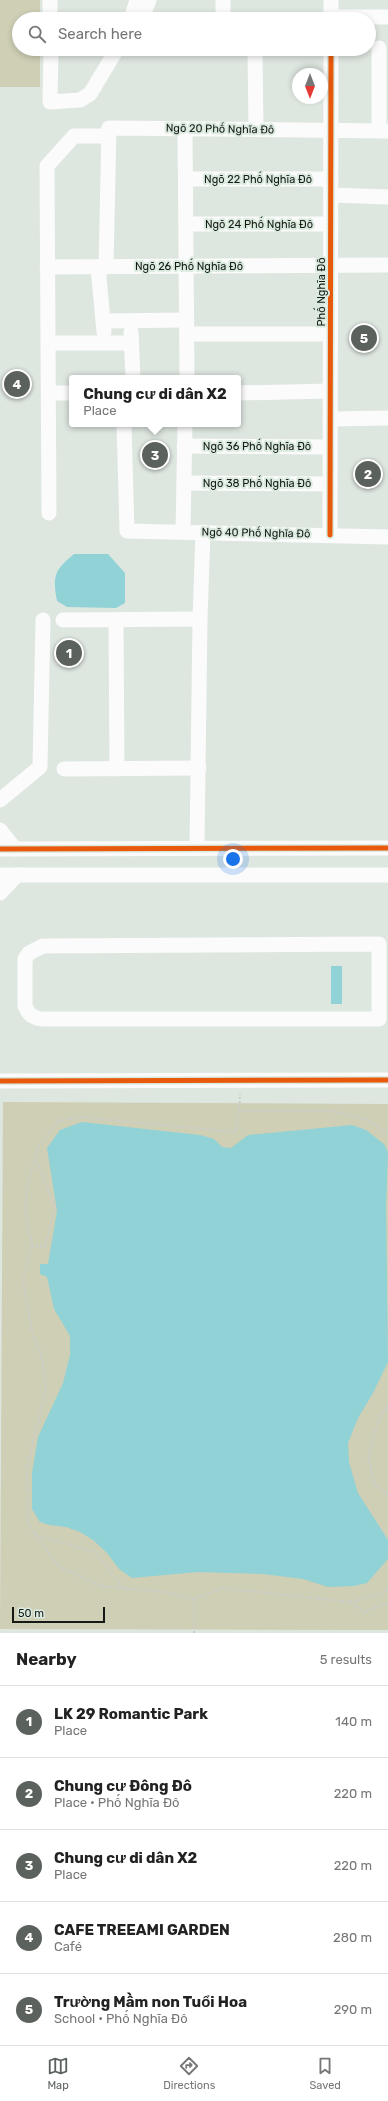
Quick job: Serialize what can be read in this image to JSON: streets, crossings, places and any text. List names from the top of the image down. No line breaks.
{"streets":{"street":["Ngõ 20 Phố Nghĩa Đô","Ngõ 22 Phố Nghĩa Đô","Ngõ 24 Phố Nghĩa Đô","Ngõ 26 Phố Nghĩa Đô","Phố Nghĩa Đô","Ngõ 36 Phố Nghĩa Đô","Ngõ 38 Phố Nghĩa Đô","Ngõ 40 Phố Nghĩa Đô"]},"crossings":[["Ngõ 20 Phố Nghĩa Đô","Ngõ 26 Phố Nghĩa Đô"],["Ngõ 20 Phố Nghĩa Đô","Phố Nghĩa Đô"],["Ngõ 22 Phố Nghĩa Đô","Phố Nghĩa Đô"],["Ngõ 24 Phố Nghĩa Đô","Phố Nghĩa Đô"],["Ngõ 26 Phố Nghĩa Đô","Phố Nghĩa Đô"],["Phố Nghĩa Đô","Ngõ 36 Phố Nghĩa Đô"],["Phố Nghĩa Đô","Ngõ 38 Phố Nghĩa Đô"],["Phố Nghĩa Đô","Ngõ 40 Phố Nghĩa Đô"]],"scale_bar":"50 m","north":"bottom","page":{"search":"Search here","pins":["5","4","3","2","1"],"popup":["Chung cư di dân X2","Place"],"scale":"50 m","heading":["Nearby","5 results"],"list":[{"mark":"1","name":"LK 29 Romantic Park","note":"Place","value":"140 m"},{"mark":"2","name":"Chung cư Đông Đô","note":"Place · Phố Nghĩa Đô","value":"220 m"},{"mark":"3","name":"Chung cư di dân X2","note":"Place","value":"220 m"},{"mark":"4","name":"CAFE TREEAMI GARDEN","note":"Café","value":"280 m"},{"mark":"5","name":"Trường Mầm non Tuổi Hoa","note":"School · Phố Nghĩa Đô","value":"290 m"}],"nav":["Map","Directions","Saved"]}}
